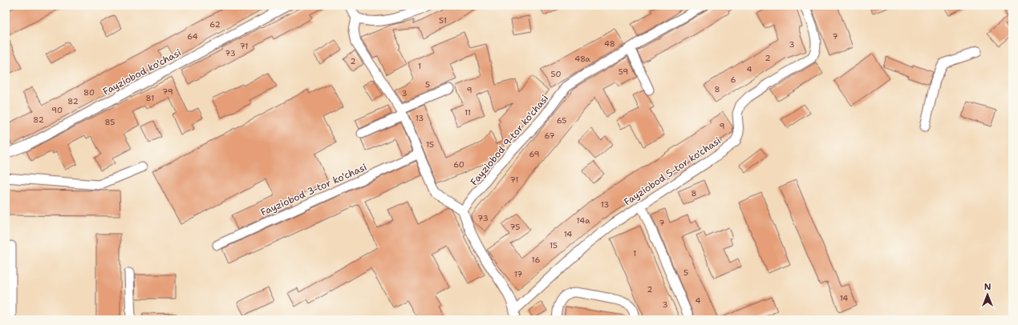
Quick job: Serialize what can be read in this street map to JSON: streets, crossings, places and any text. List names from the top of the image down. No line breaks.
{"streets":{"street":["Fayziobod ko'chasi","Fayziobod 9-tor ko'chasi","Fayziobod 5-tor ko'chasi","Fayziobod 3-tor ko'chasi"]},"house_numbers":["51","62","64","7","48","3","71","73","2","48a","2","1","4","59","50","6","5","8","9","79","80","3","81","82","90","11","13","82","65","85","9","67","15","69","60","71","8","13","73","14a","7","75","14","15","1","16","5","17","2","14","4","3"],"north":"top"}
